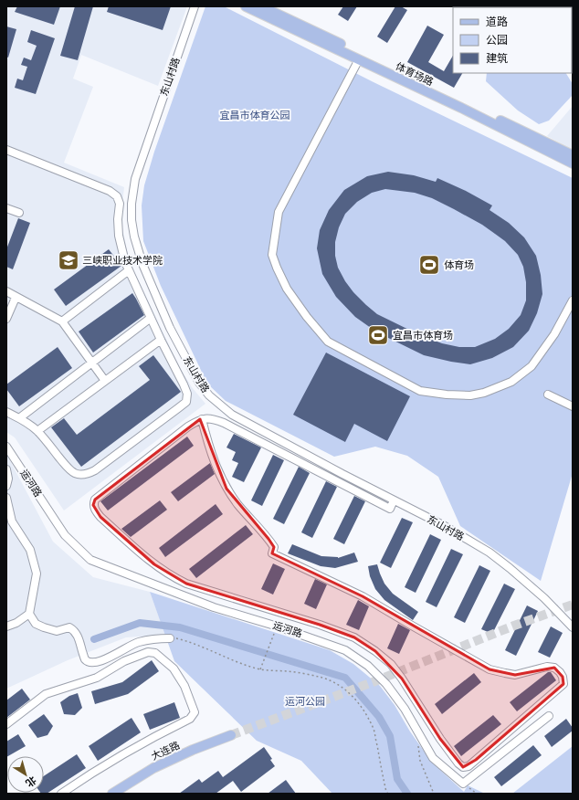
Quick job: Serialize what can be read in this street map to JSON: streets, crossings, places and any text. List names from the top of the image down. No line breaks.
{"streets":{"main road":["体育场路","大连路"],"street":["东山村路","运河路"]},"parks":["宜昌市体育公园","运河公园"],"places":{"school or university":["三峡职业技术学院"],"sports":["体育场","宜昌市体育场"]},"legend":["道路","公园","建筑"],"north":"bottom right"}
